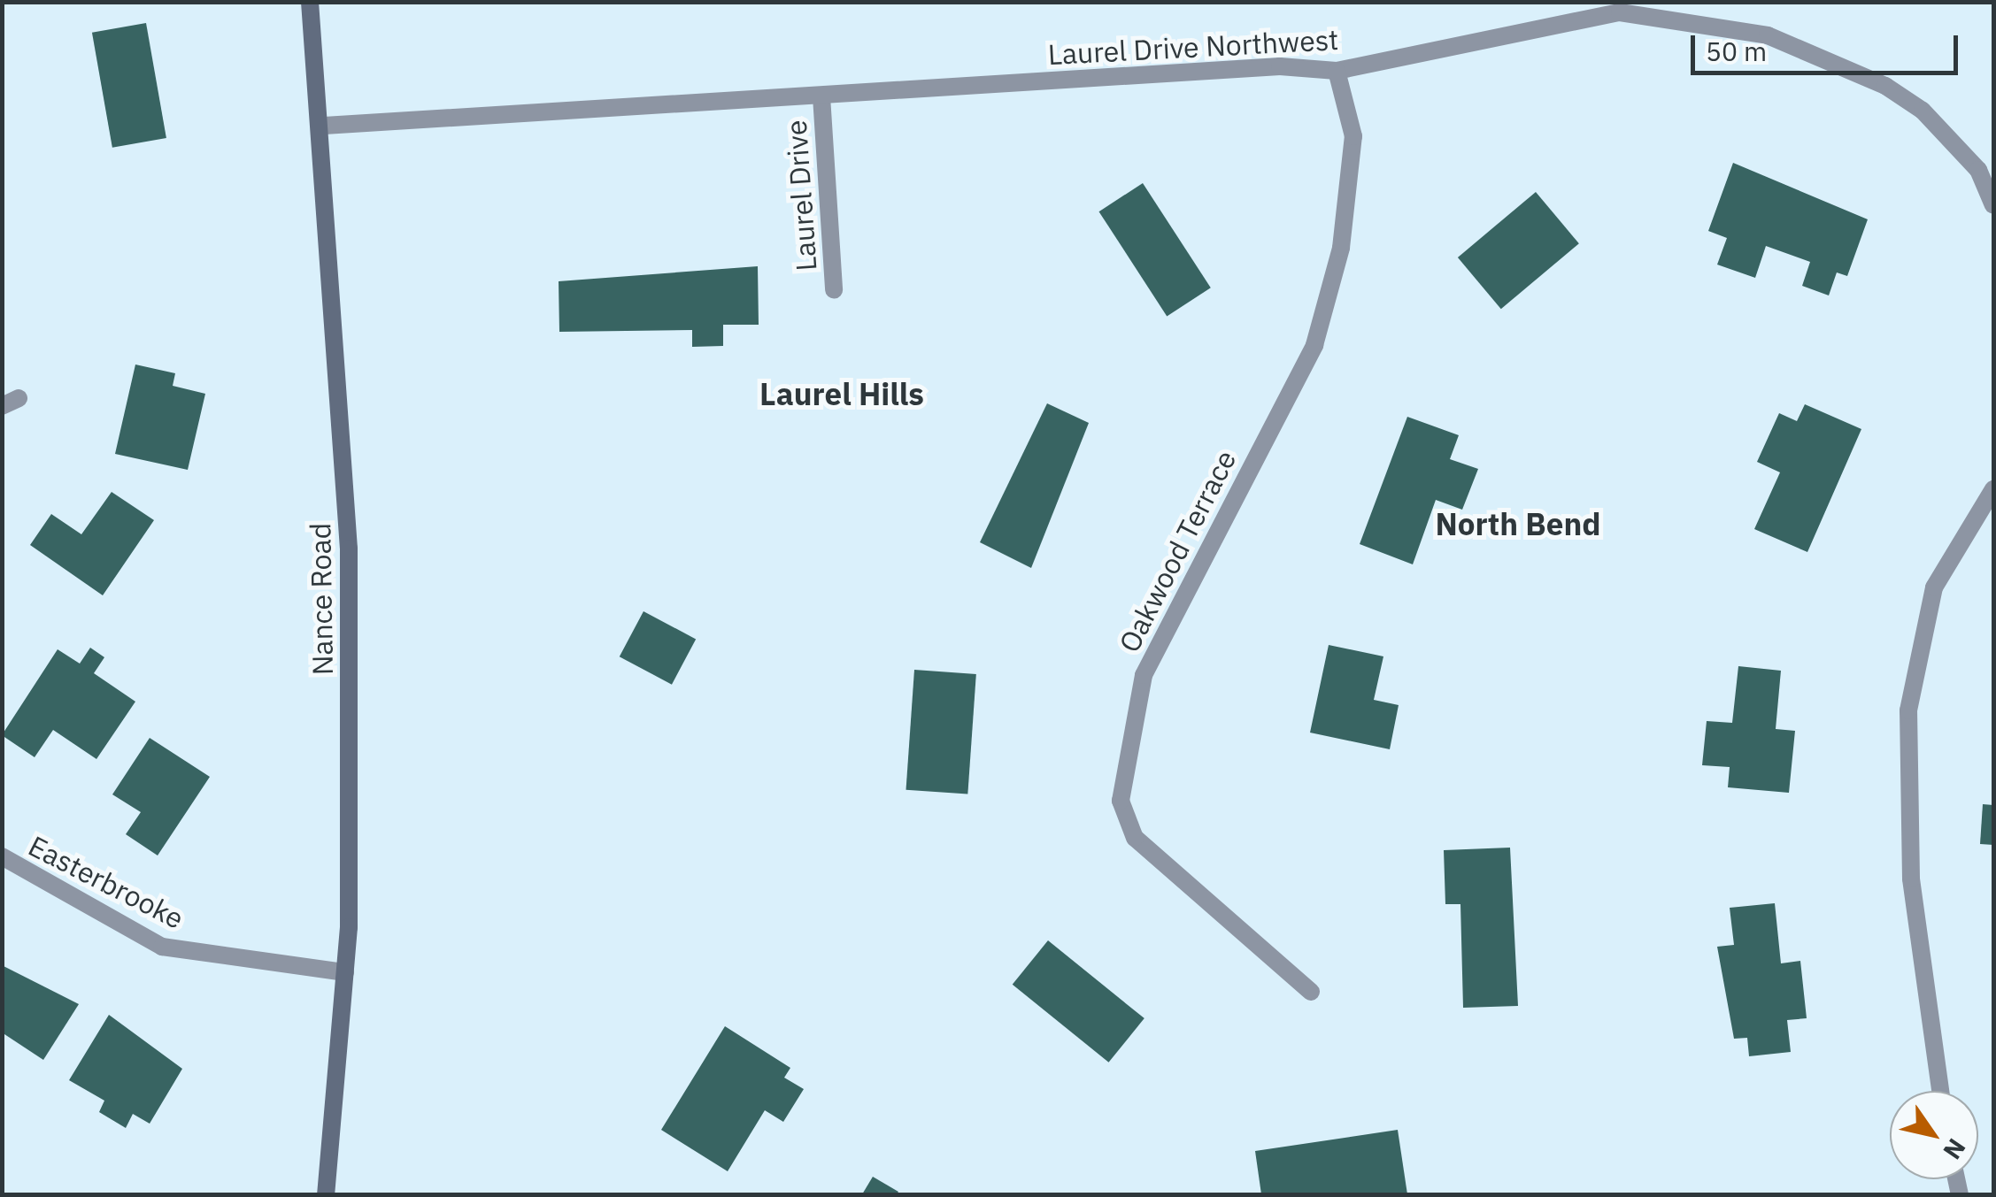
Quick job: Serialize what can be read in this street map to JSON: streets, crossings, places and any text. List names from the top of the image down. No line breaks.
{"streets":{"street":["Laurel Drive Northwest","Laurel Drive","Oakwood Terrace","Nance Road","Easterbrooke"]},"crossings":[["Laurel Drive Northwest","Laurel Drive"],["Laurel Drive Northwest","Oakwood Terrace"],["Laurel Drive Northwest","Nance Road"],["Nance Road","Easterbrooke"]],"districts":["Laurel Hills","North Bend"],"scale_bar":"50 m","north":"bottom right"}
